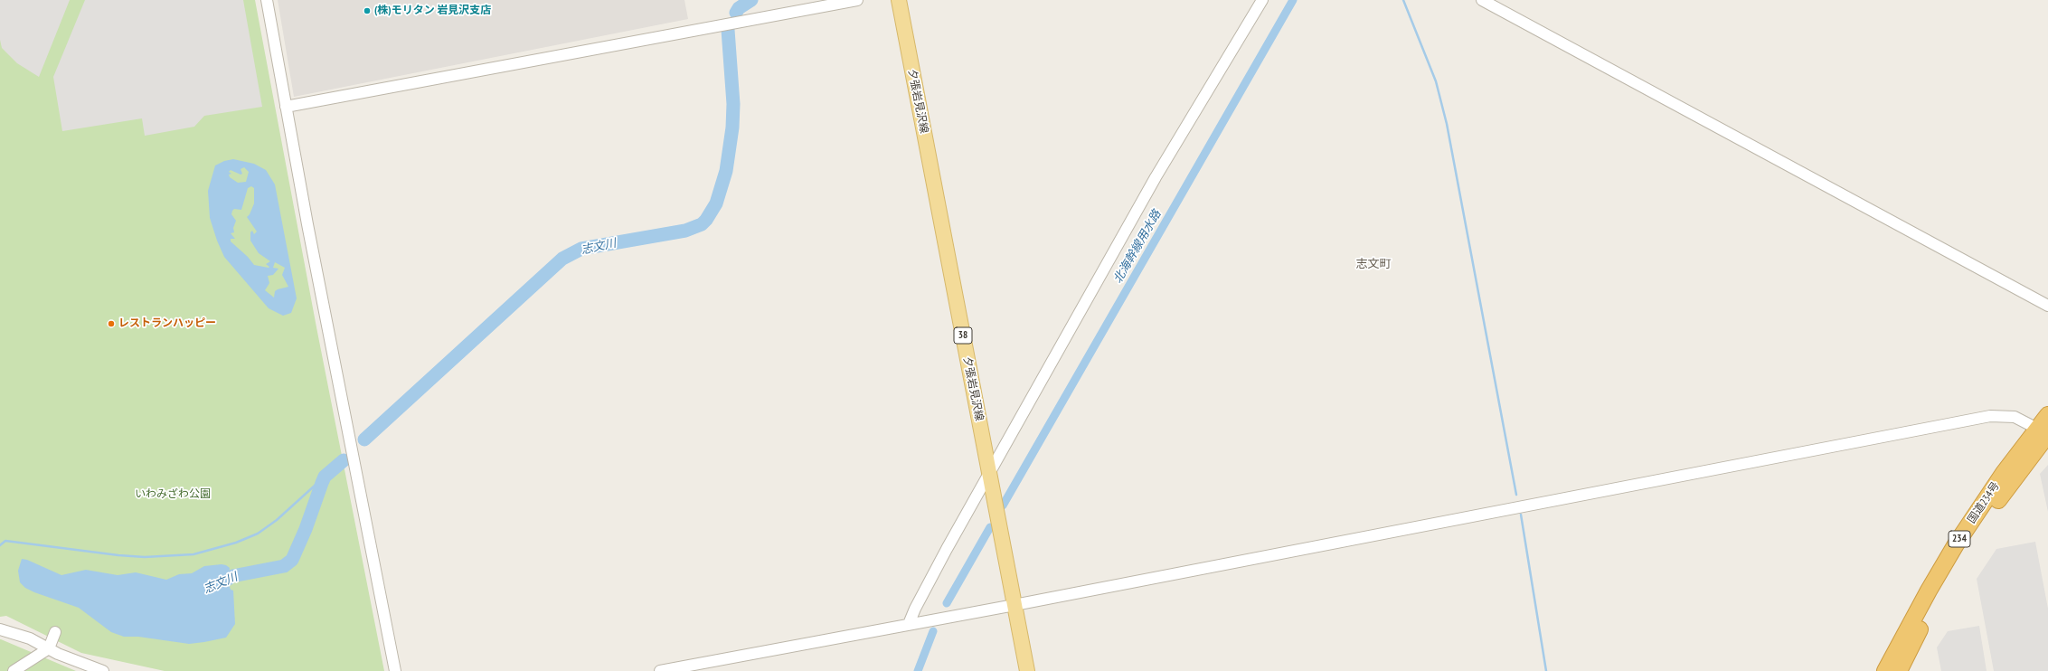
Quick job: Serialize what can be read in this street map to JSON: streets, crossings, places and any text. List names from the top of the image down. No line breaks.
{"streets":{"highway":["国道234号","234"],"main road":["夕張岩見沢線","38"]},"districts":["志文町"],"water":["志文川","北海幹線用水路"],"parks":["いわみざわ公園"],"places":["(株)モリタン 岩見沢支店","レストランハッピー"]}
